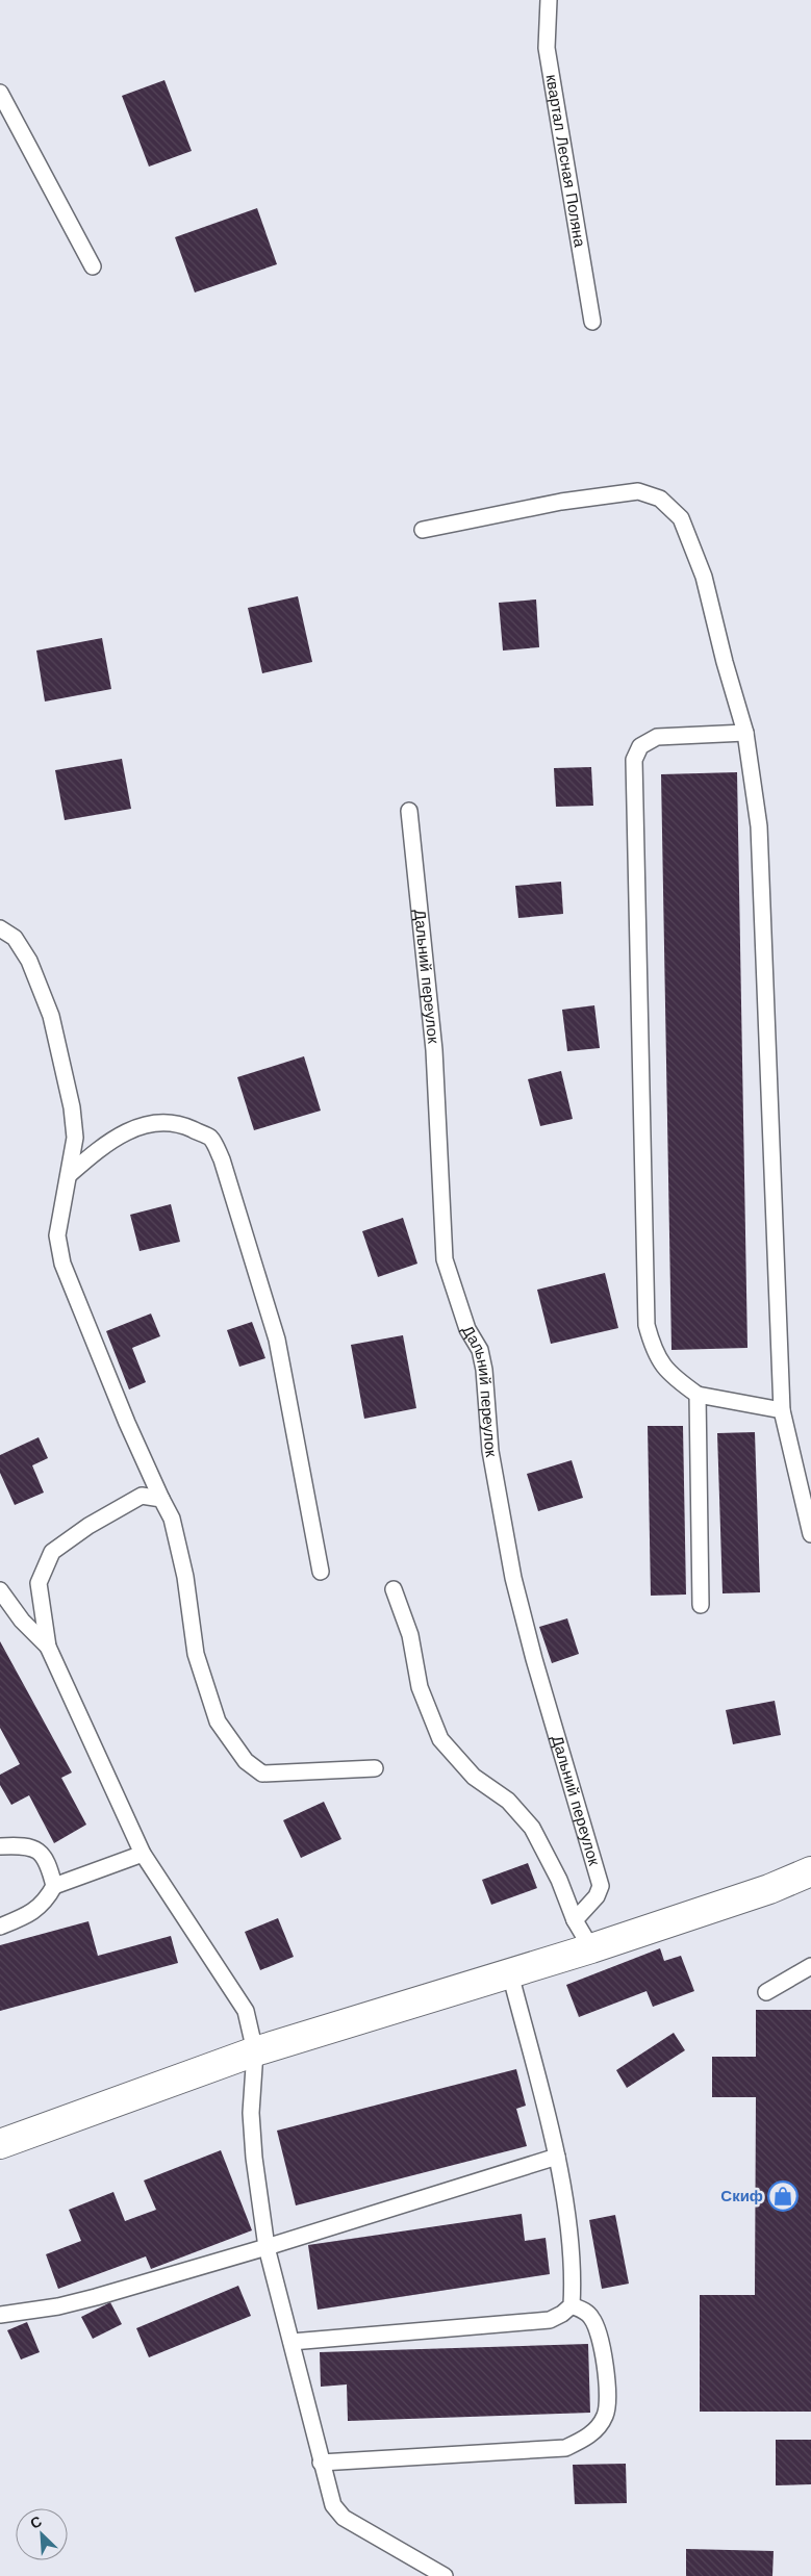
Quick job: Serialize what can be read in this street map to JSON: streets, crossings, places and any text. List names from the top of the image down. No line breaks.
{"streets":{"lane":["квартал Лесная Поляна","Дальний переулок"]},"places":{"shop":["Скиф"]},"north":"top left"}
